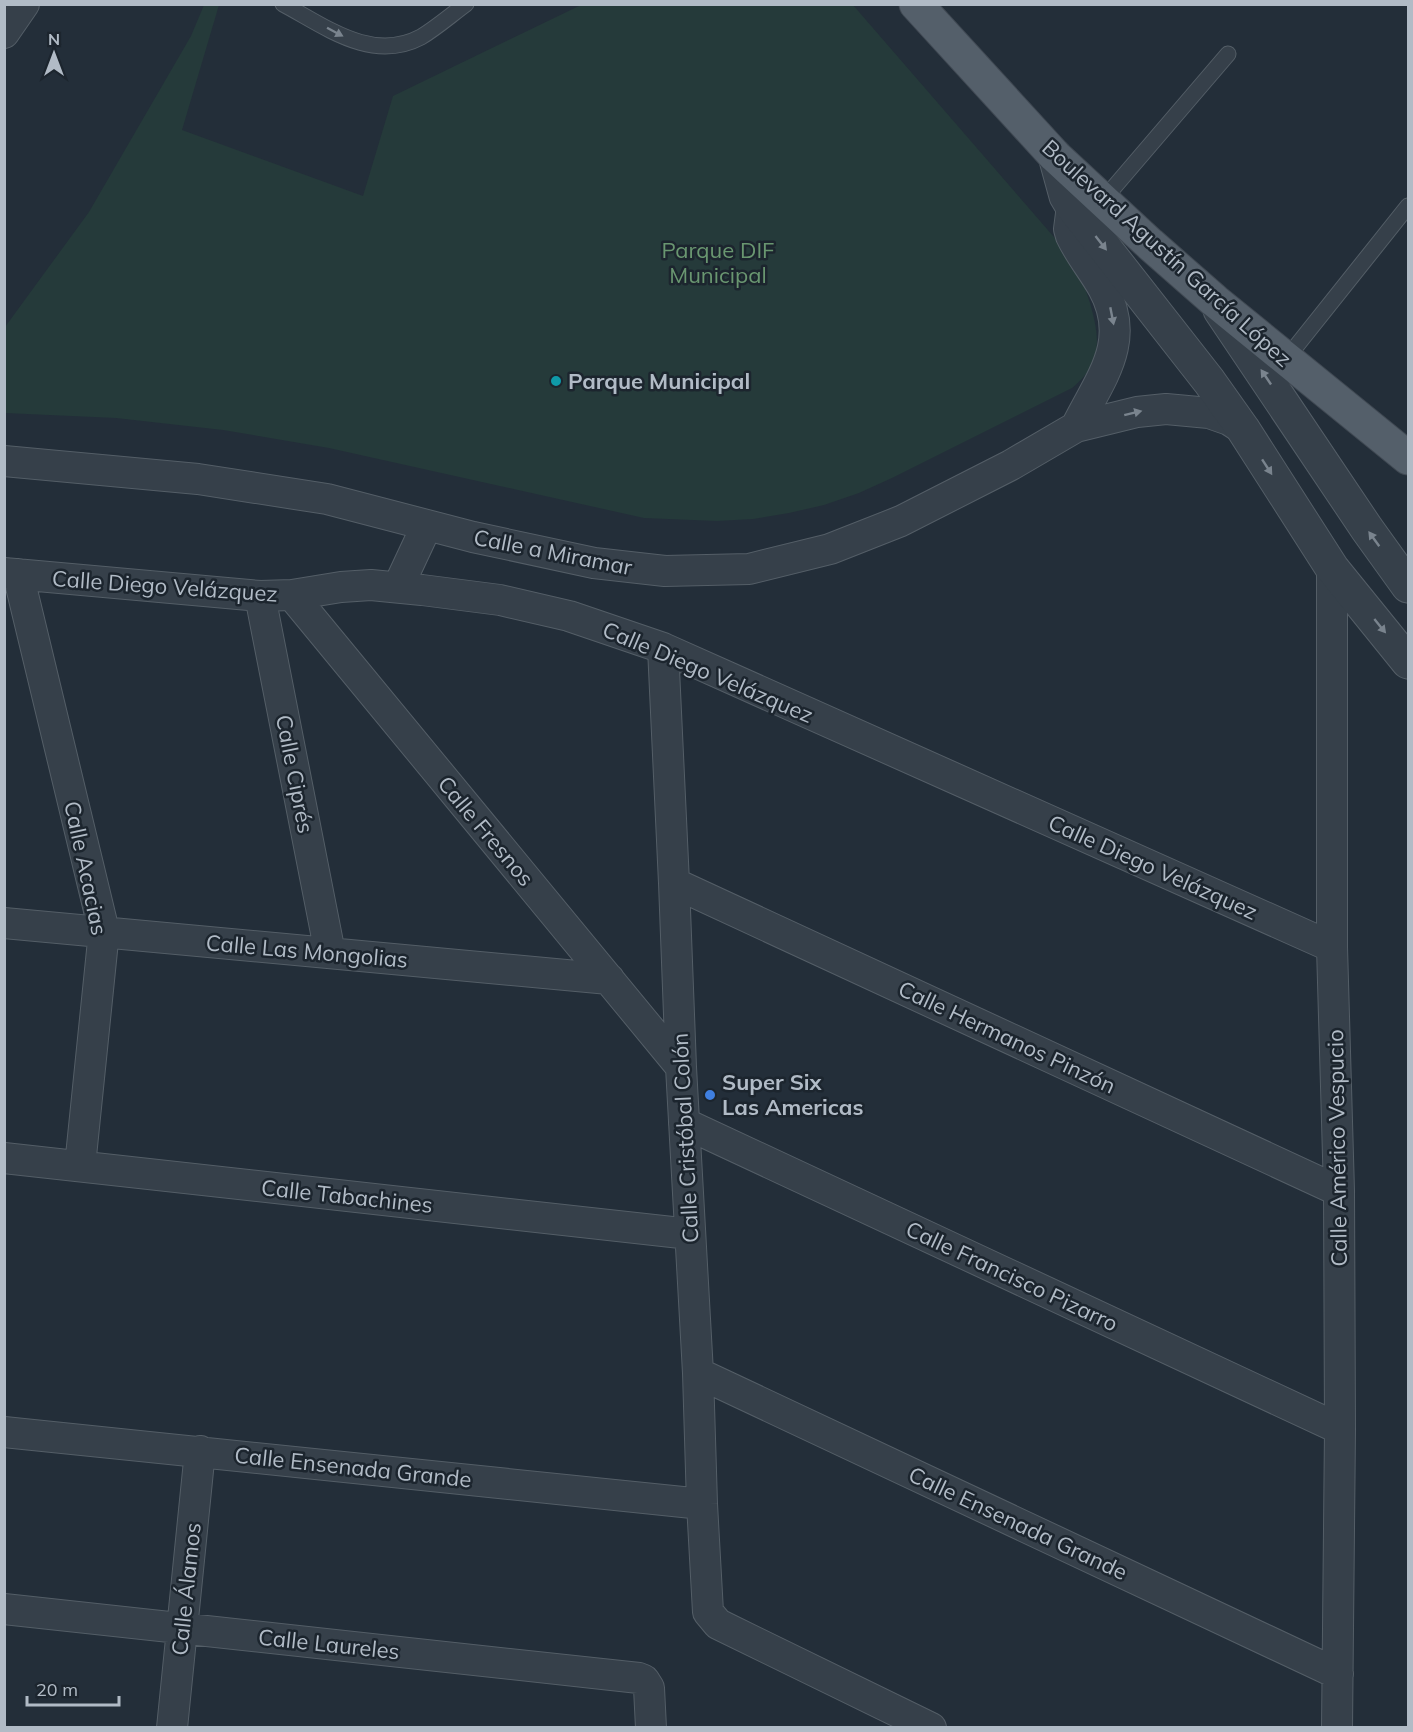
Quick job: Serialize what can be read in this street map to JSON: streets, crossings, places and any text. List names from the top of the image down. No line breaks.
{"streets":{"main road":["Boulevard Agustín García López"],"street":["Calle a Miramar","Calle Diego Velázquez","Calle Ciprés","Calle Fresnos","Calle Acacias","Calle Las Mongolias","Calle Hermanos Pinzón","Calle Cristóbal Colón","Calle Américo Vespucio","Calle Tabachines","Calle Francisco Pizarro","Calle Ensenada Grande","Calle Álamos","Calle Laureles"]},"crossings":[["Calle Diego Velázquez","Calle Ciprés"],["Calle Diego Velázquez","Calle Fresnos"],["Calle Diego Velázquez","Calle Acacias"],["Calle Diego Velázquez","Calle Cristóbal Colón"],["Calle Diego Velázquez","Calle Américo Vespucio"],["Calle Ciprés","Calle Las Mongolias"],["Calle Fresnos","Calle Las Mongolias"],["Calle Fresnos","Calle Cristóbal Colón"],["Calle Acacias","Calle Las Mongolias"],["Calle Acacias","Calle Tabachines"],["Calle Hermanos Pinzón","Calle Cristóbal Colón"],["Calle Hermanos Pinzón","Calle Américo Vespucio"],["Calle Cristóbal Colón","Calle Tabachines"],["Calle Cristóbal Colón","Calle Francisco Pizarro"],["Calle Cristóbal Colón","Calle Ensenada Grande"],["Calle Américo Vespucio","Calle Francisco Pizarro"],["Calle Américo Vespucio","Calle Ensenada Grande"],["Calle Ensenada Grande","Calle Álamos"],["Calle Álamos","Calle Laureles"]],"parks":["Parque DIF Municipal"],"places":["Parque Municipal","Super Six Las Americas"],"scale_bar":"20 m","north":"top"}
